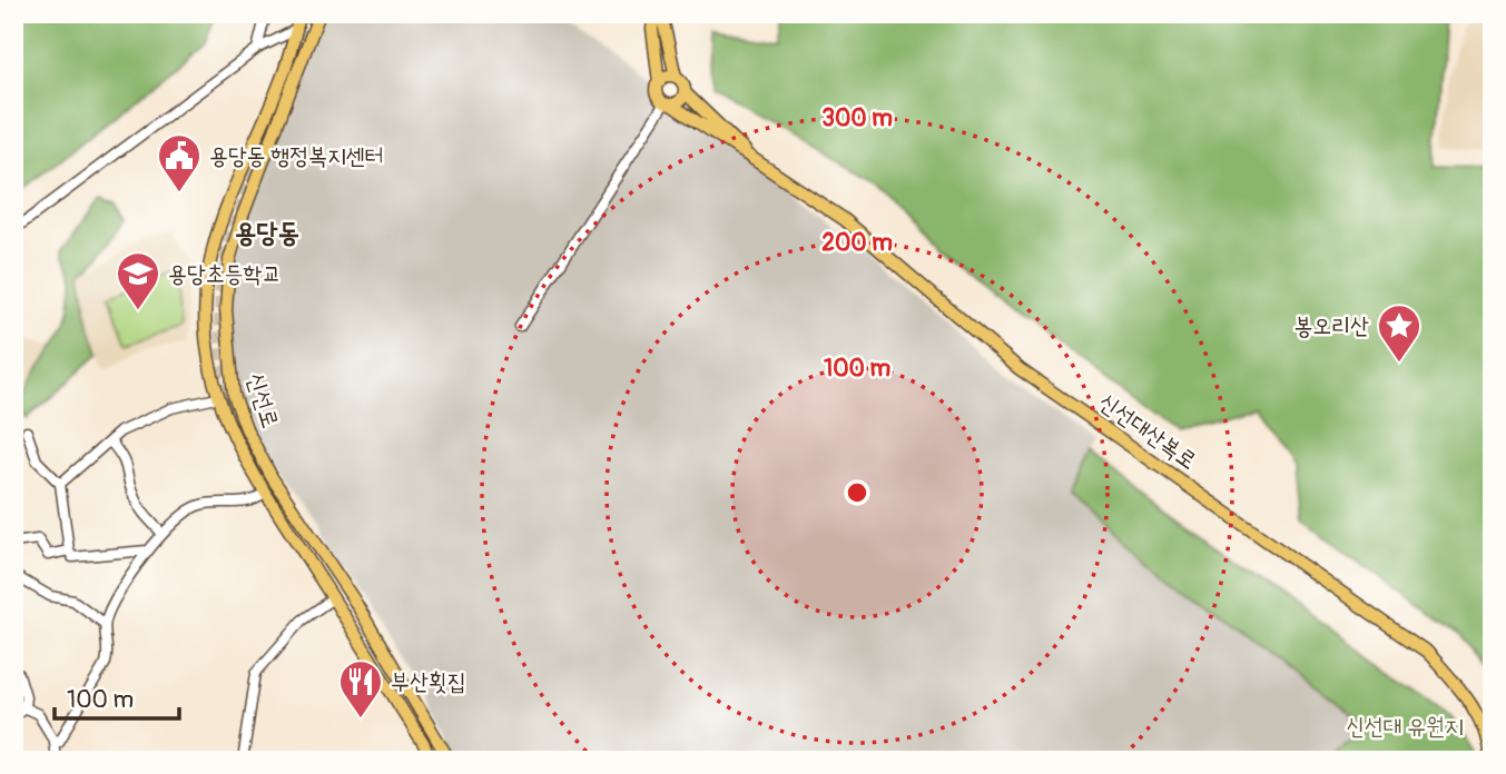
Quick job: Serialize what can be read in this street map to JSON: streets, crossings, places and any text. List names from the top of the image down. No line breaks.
{"streets":{"main road":["신선로","신선대산복로"]},"districts":["용당동"],"parks":["신선대 유원지"],"places":{"public building":["용당동 행정복지센터"],"school or university":["용당초등학교"],"place":["봉오리산"],"restaurant":["부산횟집"]},"scale_bar":"100 m","rings":["300 m","200 m","100 m"]}
